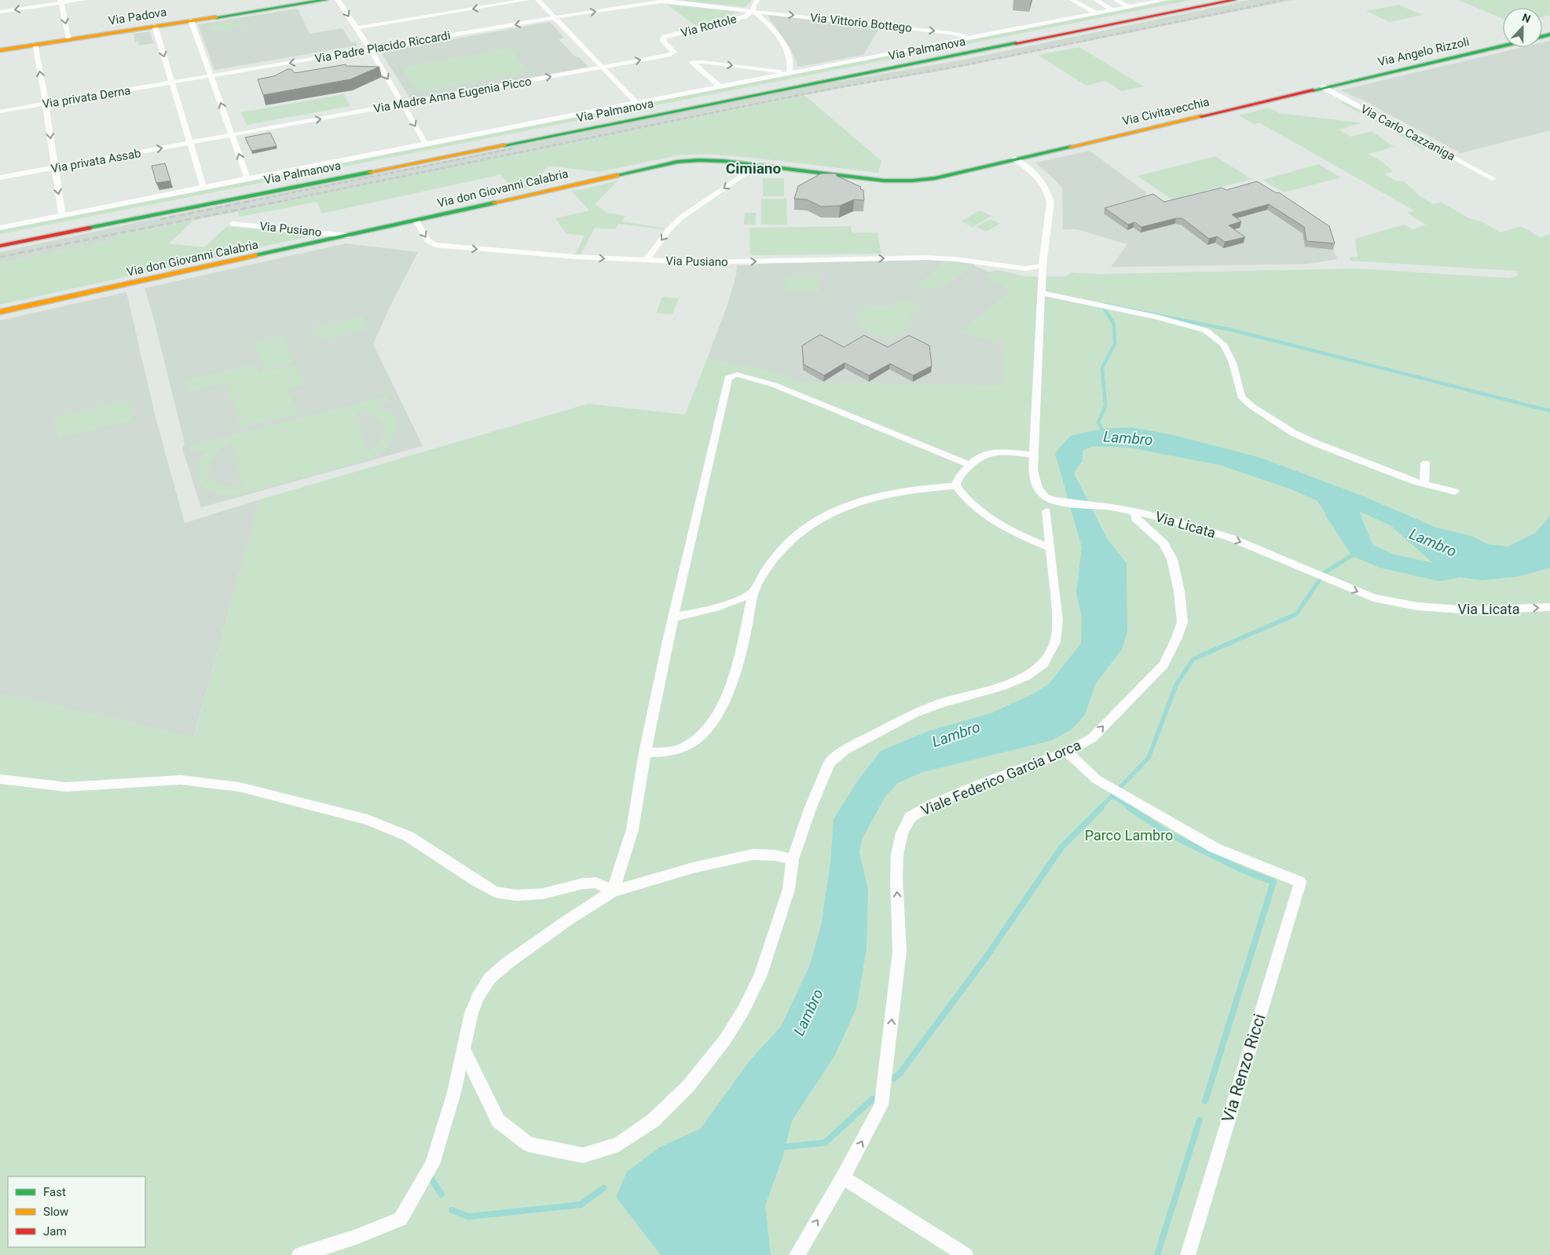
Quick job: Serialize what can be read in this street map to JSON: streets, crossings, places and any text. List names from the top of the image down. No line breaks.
{"streets":{"main road":["Via Padova","Via Palmanova","Via Angelo Rizzoli","Via Civitavecchia","Via don Giovanni Calabria"],"street":["Via Vittorio Bottego","Via Rottole","Via Padre Placido Riccardi","Via Madre Anna Eugenia Picco","Via privata Derna","Via Carlo Cazzaniga","Via privata Assab","Via Pusiano","Via Licata","Viale Federico Garcia Lorca","Via Renzo Ricci"]},"crossings":[["Via Vittorio Bottego","Via Rottole"],["Via Vittorio Bottego","Via Padre Placido Riccardi"],["Via Vittorio Bottego","Via Palmanova"],["Via Rottole","Via Madre Anna Eugenia Picco"],["Via Padre Placido Riccardi","Via privata Derna"],["Via Angelo Rizzoli","Via Civitavecchia"],["Via Angelo Rizzoli","Via Carlo Cazzaniga"],["Via Madre Anna Eugenia Picco","Via privata Assab"],["Via Civitavecchia","Via Carlo Cazzaniga"],["Via Civitavecchia","Via don Giovanni Calabria"],["Via Civitavecchia","Via Licata"],["Via don Giovanni Calabria","Via Pusiano"],["Via don Giovanni Calabria","Via Licata"],["Via Pusiano","Via Licata"],["Via Licata","Viale Federico Garcia Lorca"],["Viale Federico Garcia Lorca","Via Renzo Ricci"]],"one_way":["Via Vittorio Bottego","Via privata Assab","Via Pusiano","Via Licata","Viale Federico Garcia Lorca"],"districts":["Cimiano"],"water":["Lambro"],"parks":["Parco Lambro"],"legend":["Fast","Slow","Jam"],"north":"top"}
